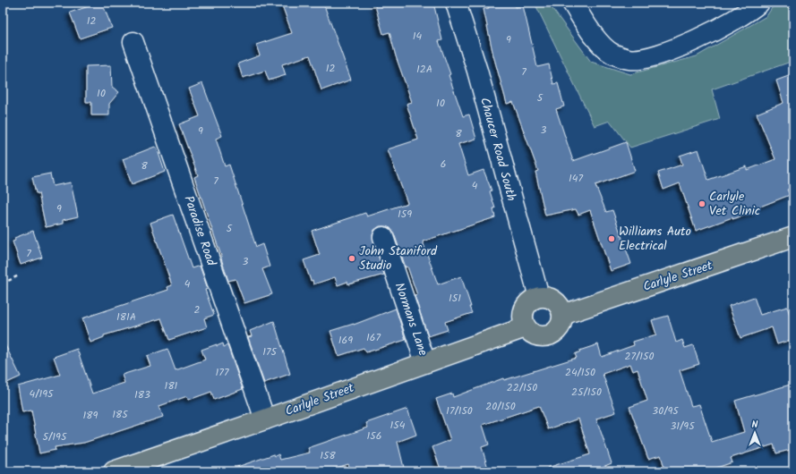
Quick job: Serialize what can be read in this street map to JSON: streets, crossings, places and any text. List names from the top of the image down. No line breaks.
{"streets":{"main road":["Carlyle Street"],"street":["Chaucer Road South","Paradise Road","Normans Lane"]},"crossings":[["Chaucer Road South","Carlyle Street"],["Paradise Road","Carlyle Street"],["Carlyle Street","Normans Lane"]],"places":["Carlyle Vet Clinic","Williams Auto Electrical","John Staniford Studio"],"house_numbers":["12","14","9","12","12A","7","10","5","10","3","9","8","6","8","147","7","4","9","159","5","7","3","4","151","2","181A","167","169","175","27/150","177","24/150","181","22/150","25/150","4/195","183","20/150","17/150","30/95","185","189","154","31/95","156","5/195","158"],"north":"top"}
